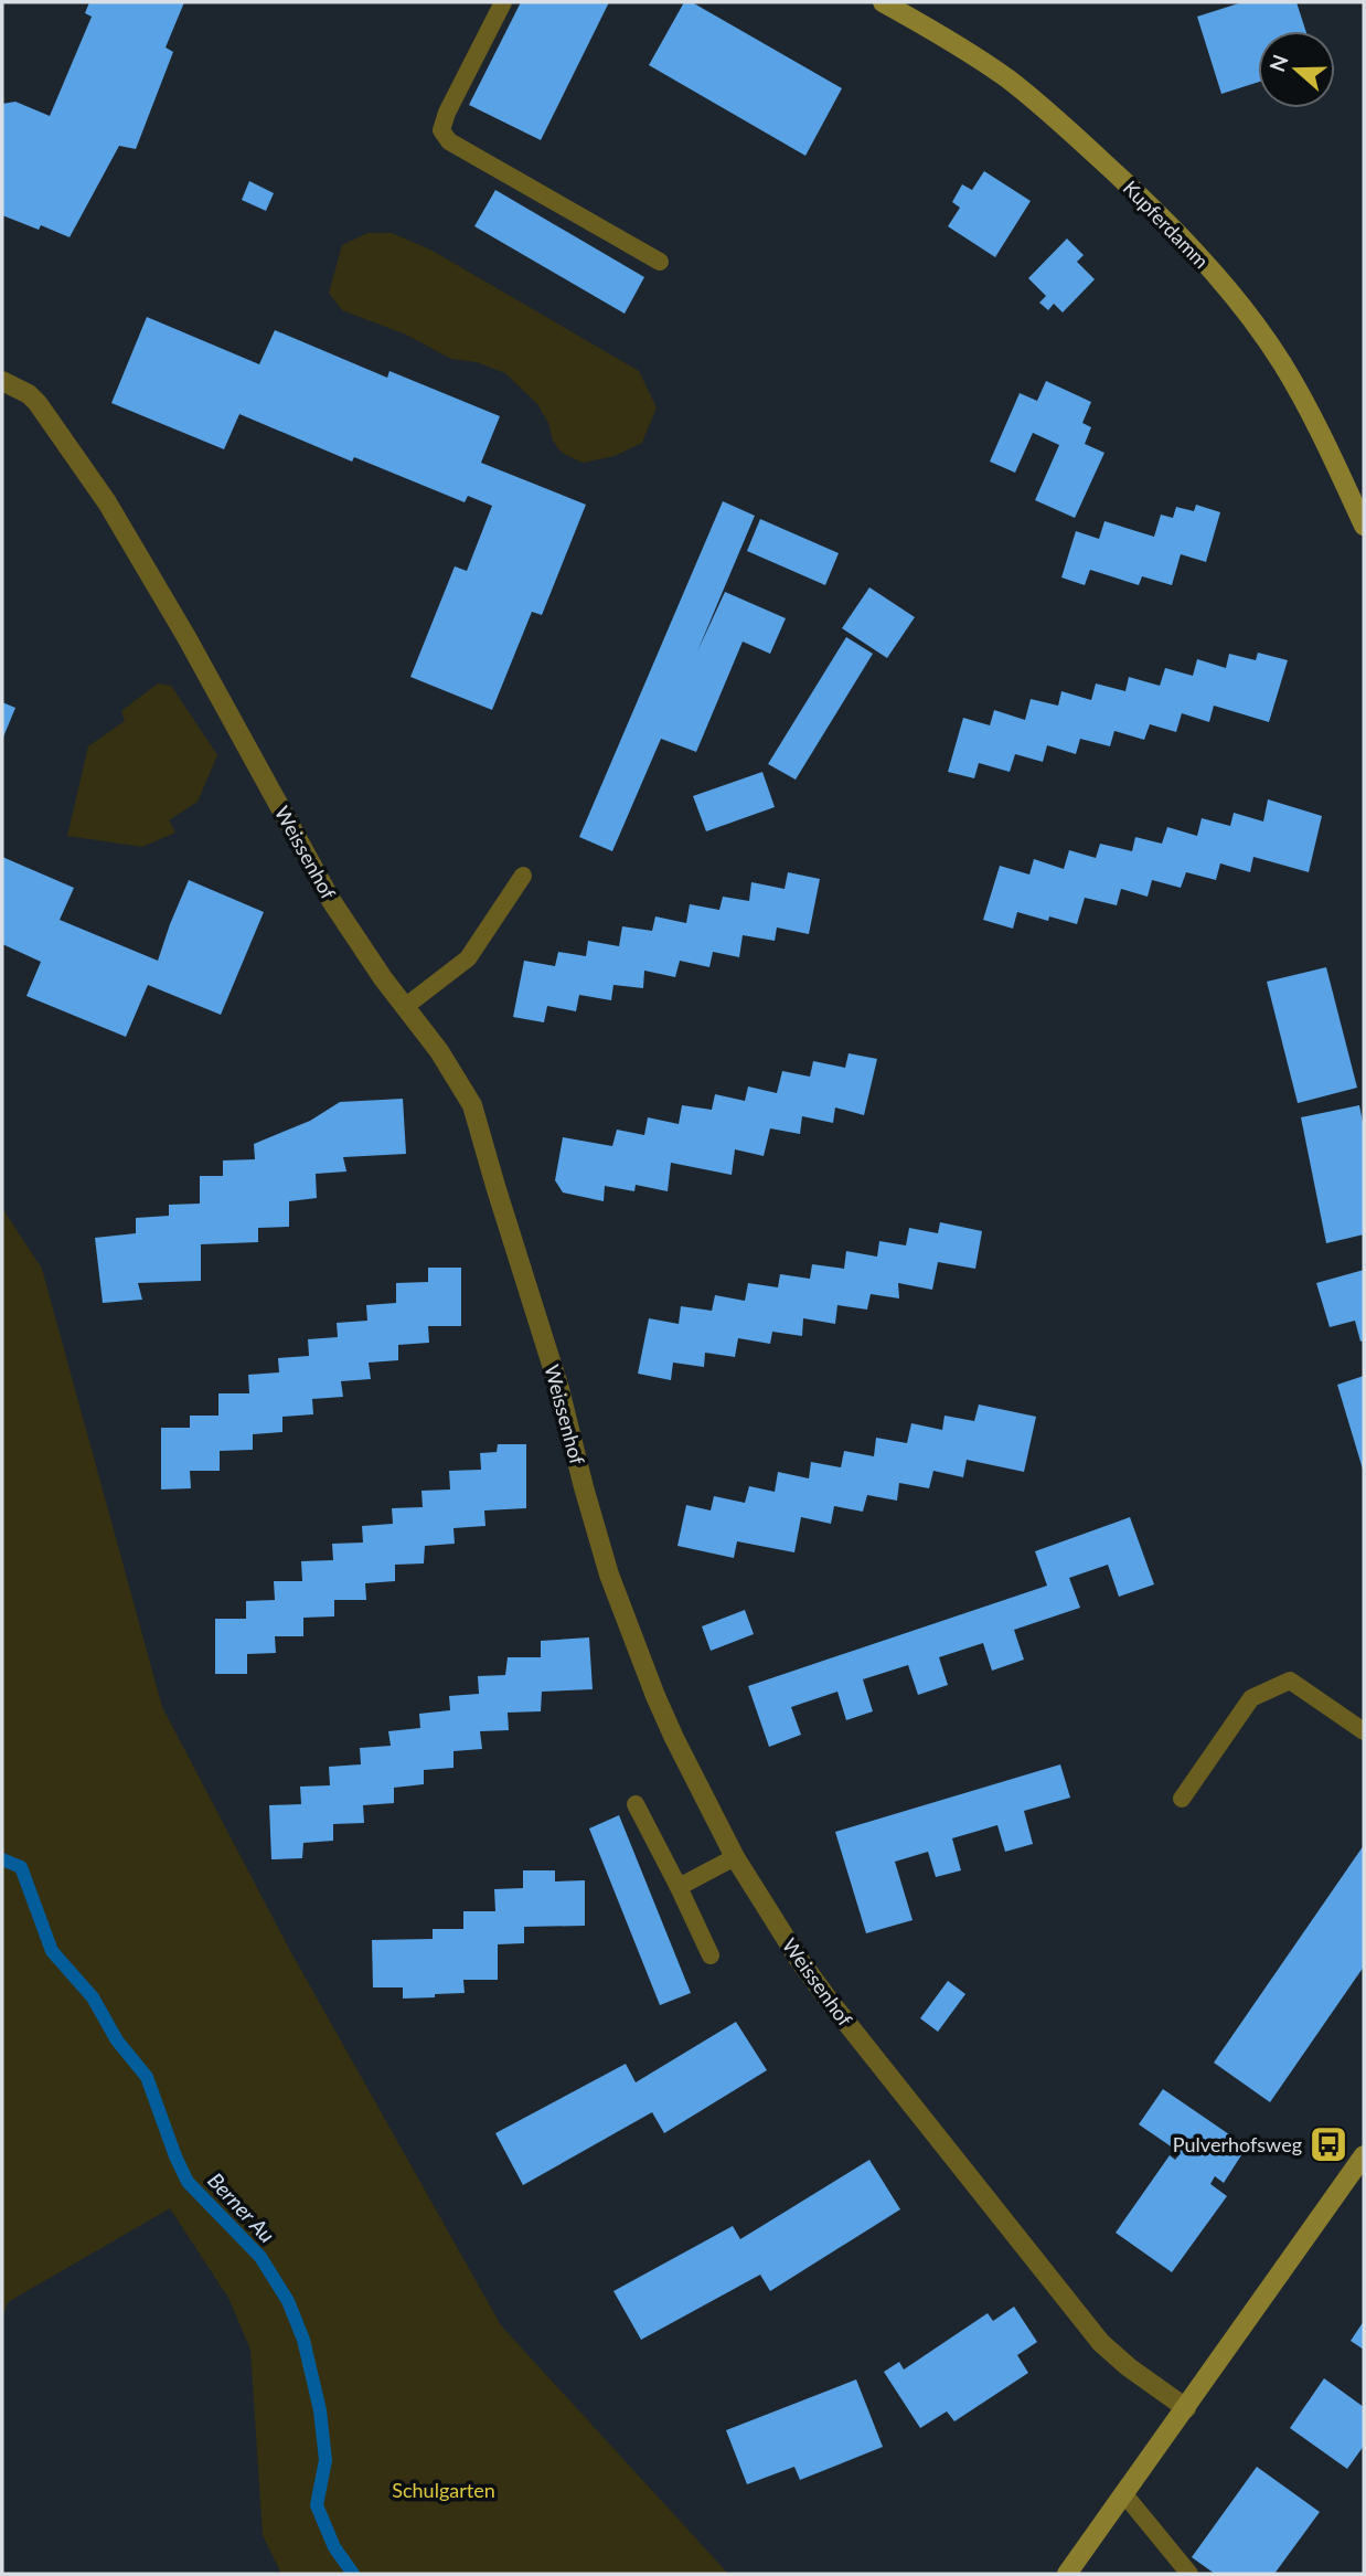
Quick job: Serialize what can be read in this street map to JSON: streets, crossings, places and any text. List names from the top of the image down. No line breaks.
{"streets":{"street":["Kupferdamm","Weissenhof"]},"water":["Berner Au"],"parks":["Schulgarten"],"places":{"bus stop":["Pulverhofsweg"]},"north":"left"}
